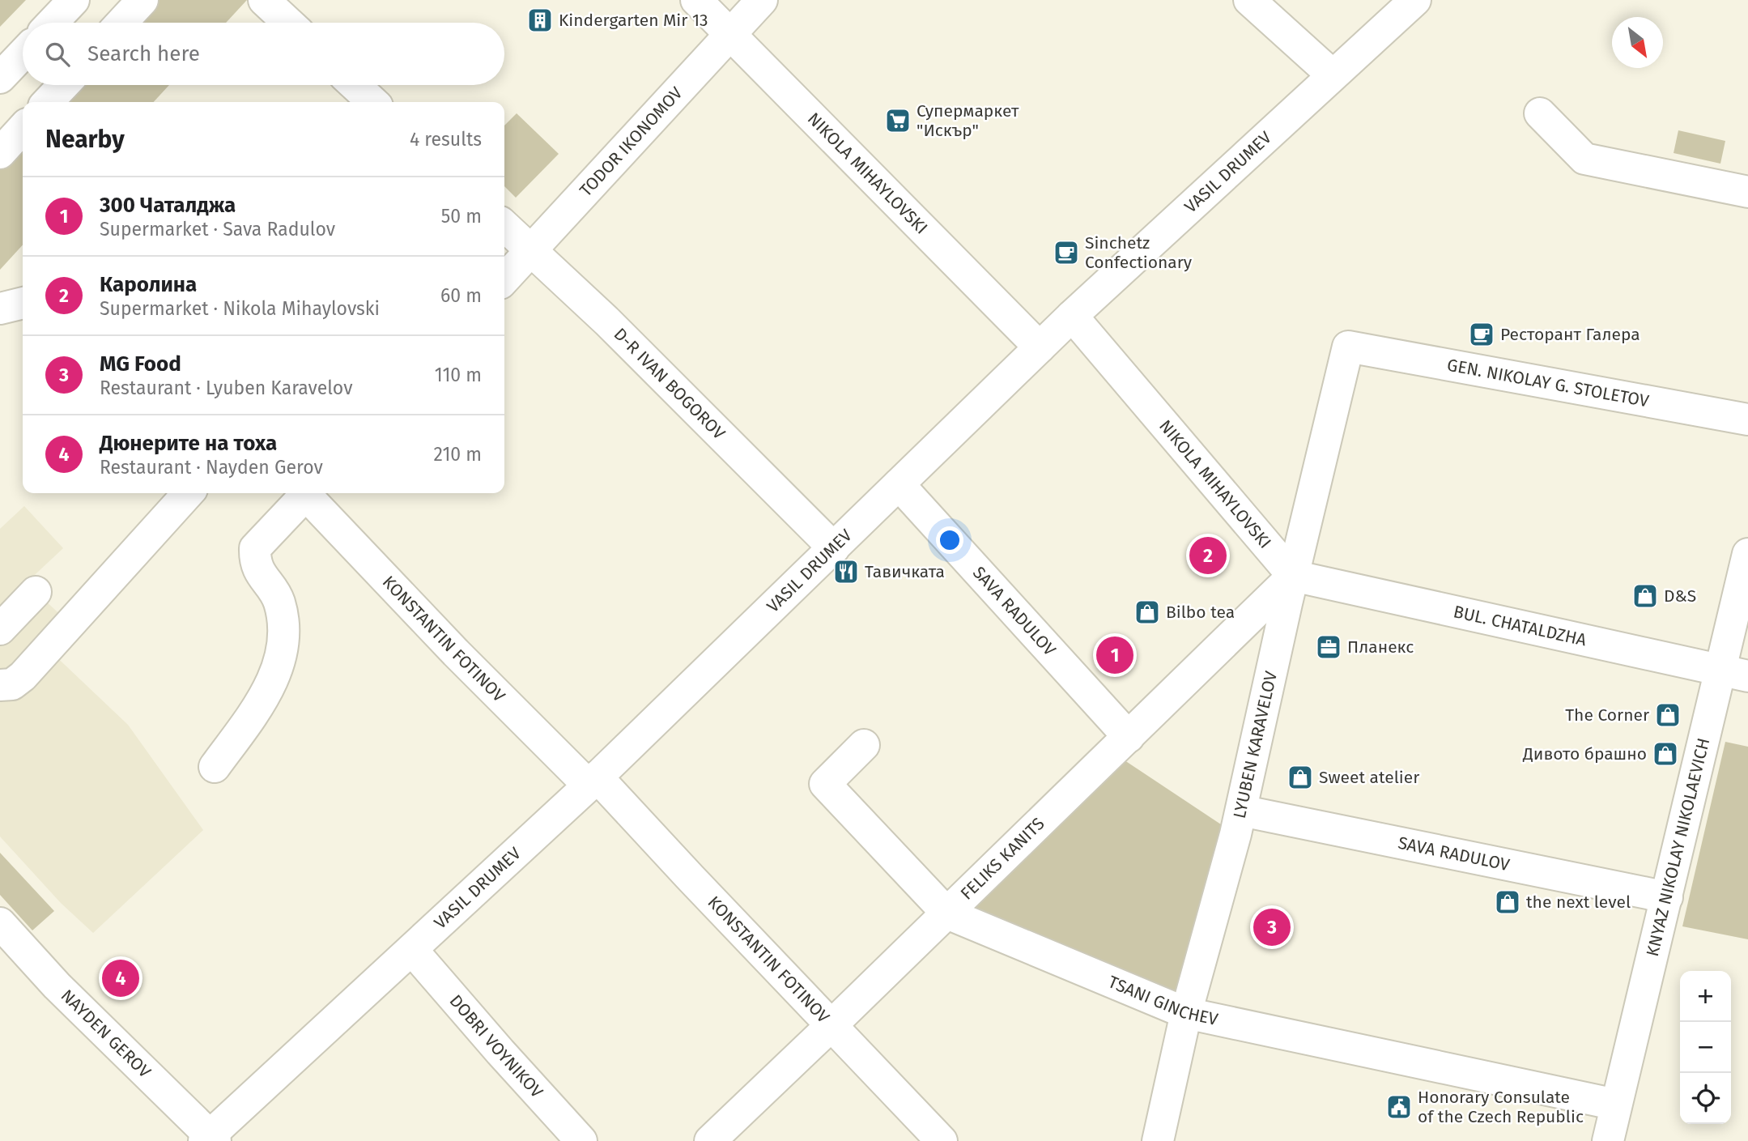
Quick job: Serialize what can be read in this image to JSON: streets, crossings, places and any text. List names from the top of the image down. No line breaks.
{"streets":{"street":["TODOR IKONOMOV","VASIL DRUMEV","NIKOLA MIHAYLOVSKI","D-R IVAN BOGOROV","GEN. NIKOLAY G. STOLETOV","SAVA RADULOV","BUL. CHATALDZHA","KONSTANTIN FOTINOV","LYUBEN KARAVELOV","KNYAZ NIKOLAY NIKOLAEVICH","FELIKS KANITS","TSANI GINCHEV","NAYDEN GEROV","DOBRI VOYNIKOV"]},"crossings":[["TODOR IKONOMOV","NIKOLA MIHAYLOVSKI"],["TODOR IKONOMOV","D-R IVAN BOGOROV"],["VASIL DRUMEV","NIKOLA MIHAYLOVSKI"],["VASIL DRUMEV","D-R IVAN BOGOROV"],["VASIL DRUMEV","SAVA RADULOV"],["VASIL DRUMEV","KONSTANTIN FOTINOV"],["VASIL DRUMEV","NAYDEN GEROV"],["VASIL DRUMEV","DOBRI VOYNIKOV"],["NIKOLA MIHAYLOVSKI","BUL. CHATALDZHA"],["NIKOLA MIHAYLOVSKI","LYUBEN KARAVELOV"],["NIKOLA MIHAYLOVSKI","FELIKS KANITS"],["GEN. NIKOLAY G. STOLETOV","LYUBEN KARAVELOV"],["SAVA RADULOV","LYUBEN KARAVELOV"],["SAVA RADULOV","KNYAZ NIKOLAY NIKOLAEVICH"],["SAVA RADULOV","FELIKS KANITS"],["BUL. CHATALDZHA","LYUBEN KARAVELOV"],["BUL. CHATALDZHA","KNYAZ NIKOLAY NIKOLAEVICH"],["BUL. CHATALDZHA","FELIKS KANITS"],["KONSTANTIN FOTINOV","FELIKS KANITS"],["LYUBEN KARAVELOV","FELIKS KANITS"],["LYUBEN KARAVELOV","TSANI GINCHEV"],["KNYAZ NIKOLAY NIKOLAEVICH","TSANI GINCHEV"],["FELIKS KANITS","TSANI GINCHEV"]],"places":{"building":["Kindergarten Mir 13"],"supermarket":["Супермаркет \"Искър\""],"cafe":["Sinchetz Confectionary","Ресторант Галера"],"restaurant":["Тавичката"],"shop":["D&S","Bilbo tea","The Corner","Дивото брашно","Sweet atelier","the next level"],"office":["Планекс"],"public building":["Honorary Consulate of the Czech Republic"]},"north":"bottom right","page":{"search":"Search here","heading":["Nearby","4 results"],"list":[{"mark":"1","name":"300 Чаталджа","note":"Supermarket · Sava Radulov","value":"50 m"},{"mark":"2","name":"Каролина","note":"Supermarket · Nikola Mihaylovski","value":"60 m"},{"mark":"3","name":"MG Food","note":"Restaurant · Lyuben Karavelov","value":"110 m"},{"mark":"4","name":"Дюнерите на тоха","note":"Restaurant · Nayden Gerov","value":"210 m"}],"pins":["2","1","3","4"],"map_buttons":["+","−"]}}
